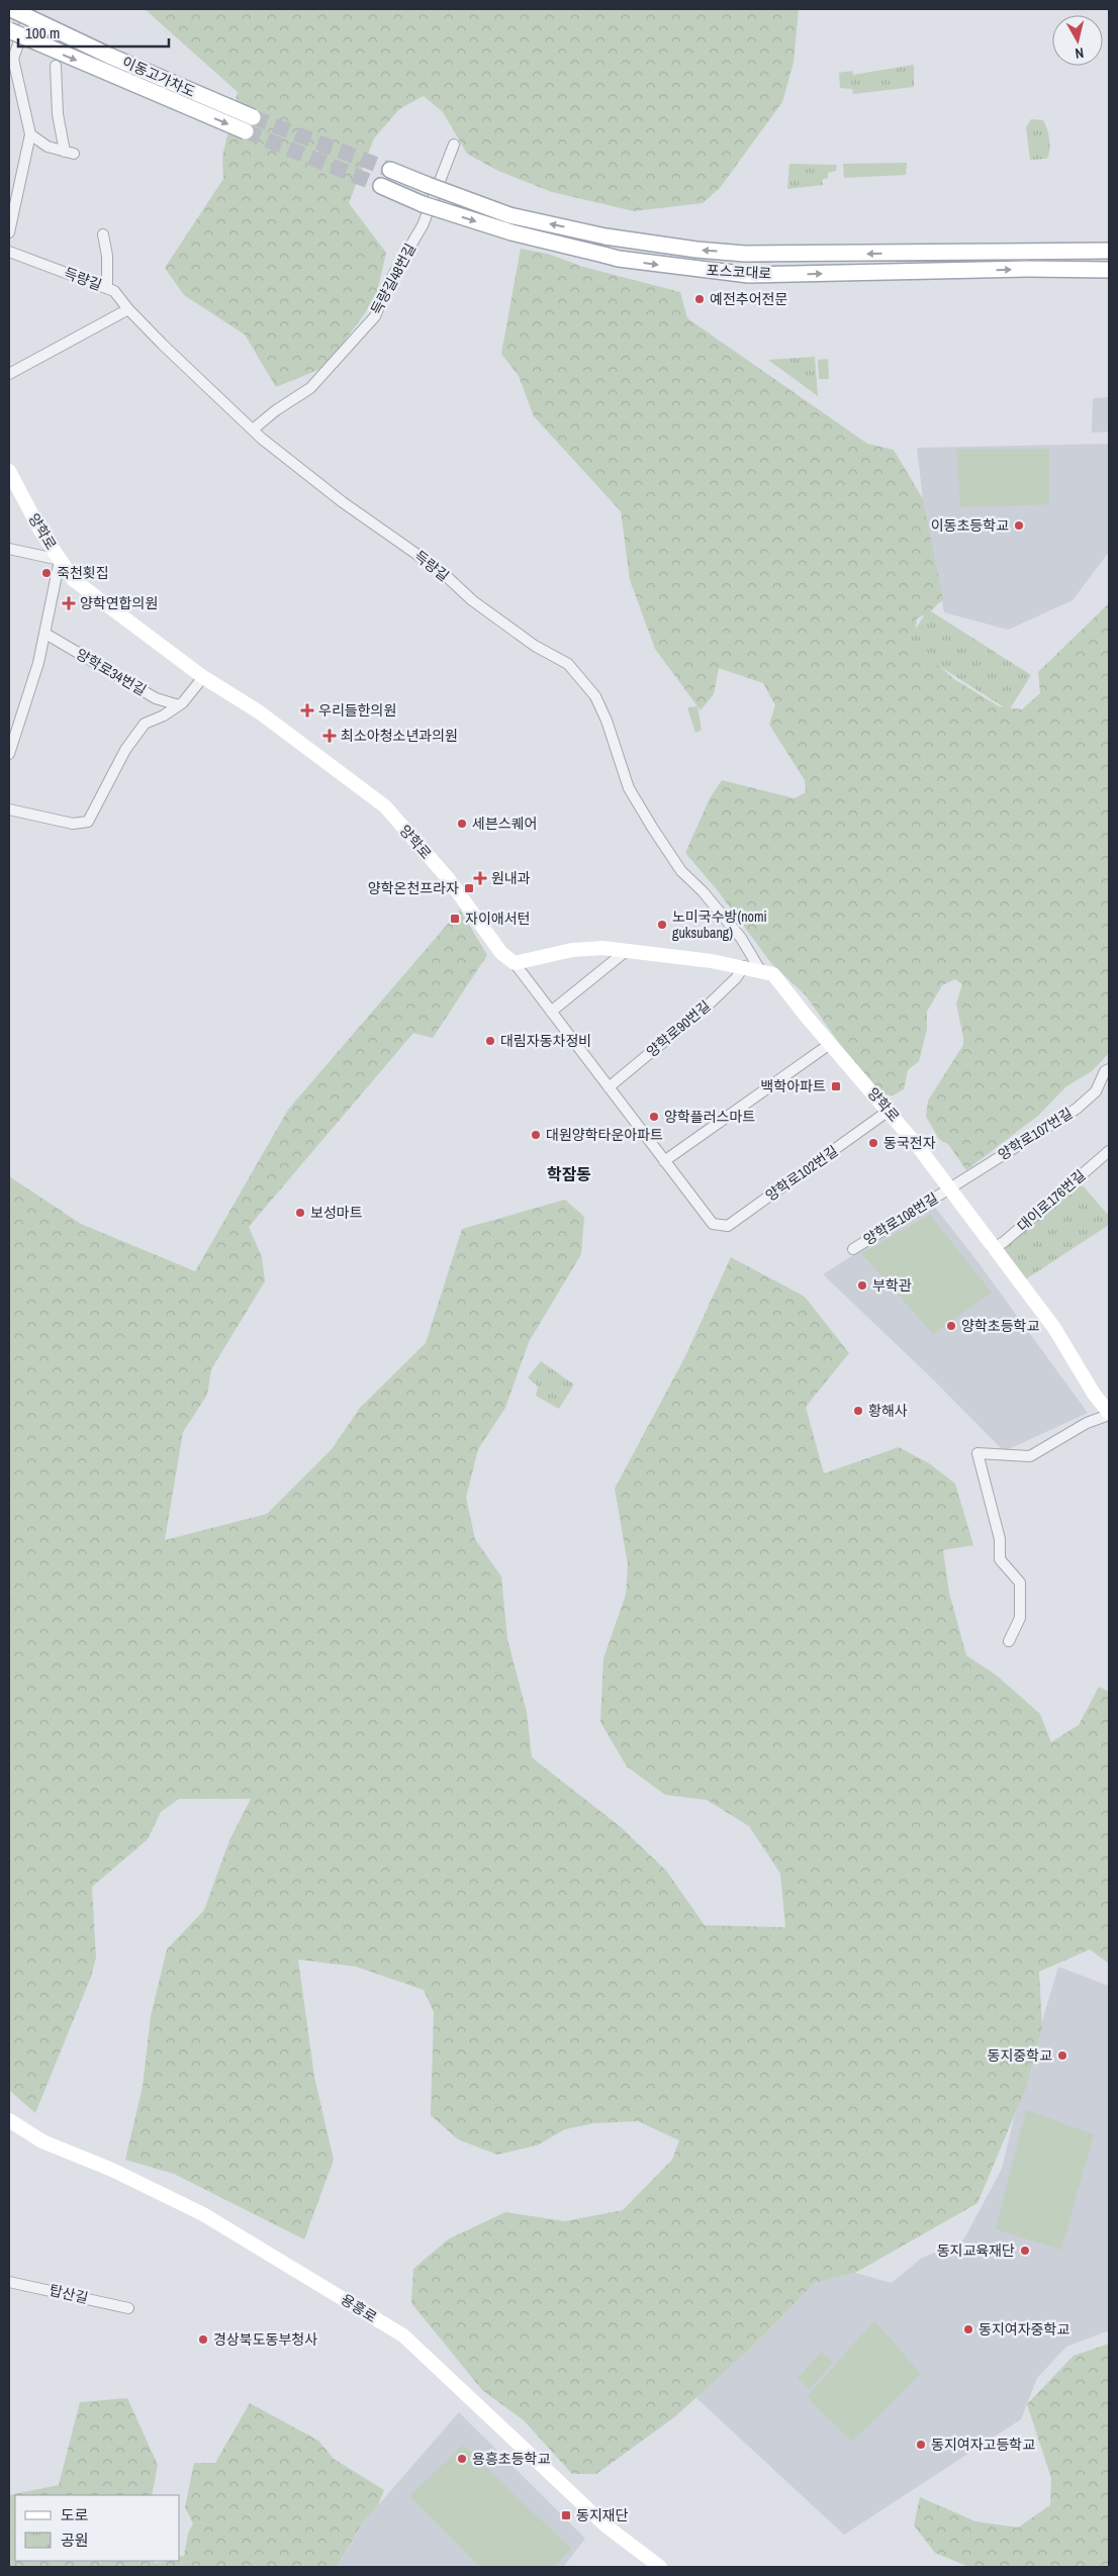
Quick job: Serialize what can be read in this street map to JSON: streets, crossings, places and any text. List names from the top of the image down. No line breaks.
{"streets":{"main road":["이동고가차도","포스코대로"],"street":["득량길","득량길48번길","양학로","양학로34번길","양학로90번길","양학로107번길","양학로102번길","대이로176번길","양학로108번길","탑산길","용흥로"]},"crossings":[["득량길","득량길48번길"],["득량길","양학로"],["양학로","양학로90번길"],["양학로","양학로107번길"],["양학로","양학로102번길"],["양학로","대이로176번길"],["양학로","양학로108번길"],["양학로107번길","양학로108번길"]],"districts":["학잠동"],"places":{"other":["예전추어전문","이동초등학교","죽천횟집","세븐스퀘어","노미국수방(nomi guksubang)","대림자동차정비","양학플러스마트","대원양학타운아파트","동국전자","보성마트","부학관","양학초등학교","황해사","동지중학교","동지교육재단","동지여자중학교","경상북도동부청사","동지여자고등학교","용흥초등학교"],"health":["양학연합의원","우리들한의원","최소아청소년과의원","원내과"],"transit":["양학온천프라자","자이애서턴","백학아파트","동지재단"]},"legend":["도로","공원"],"scale_bar":"100 m","north":"bottom"}
